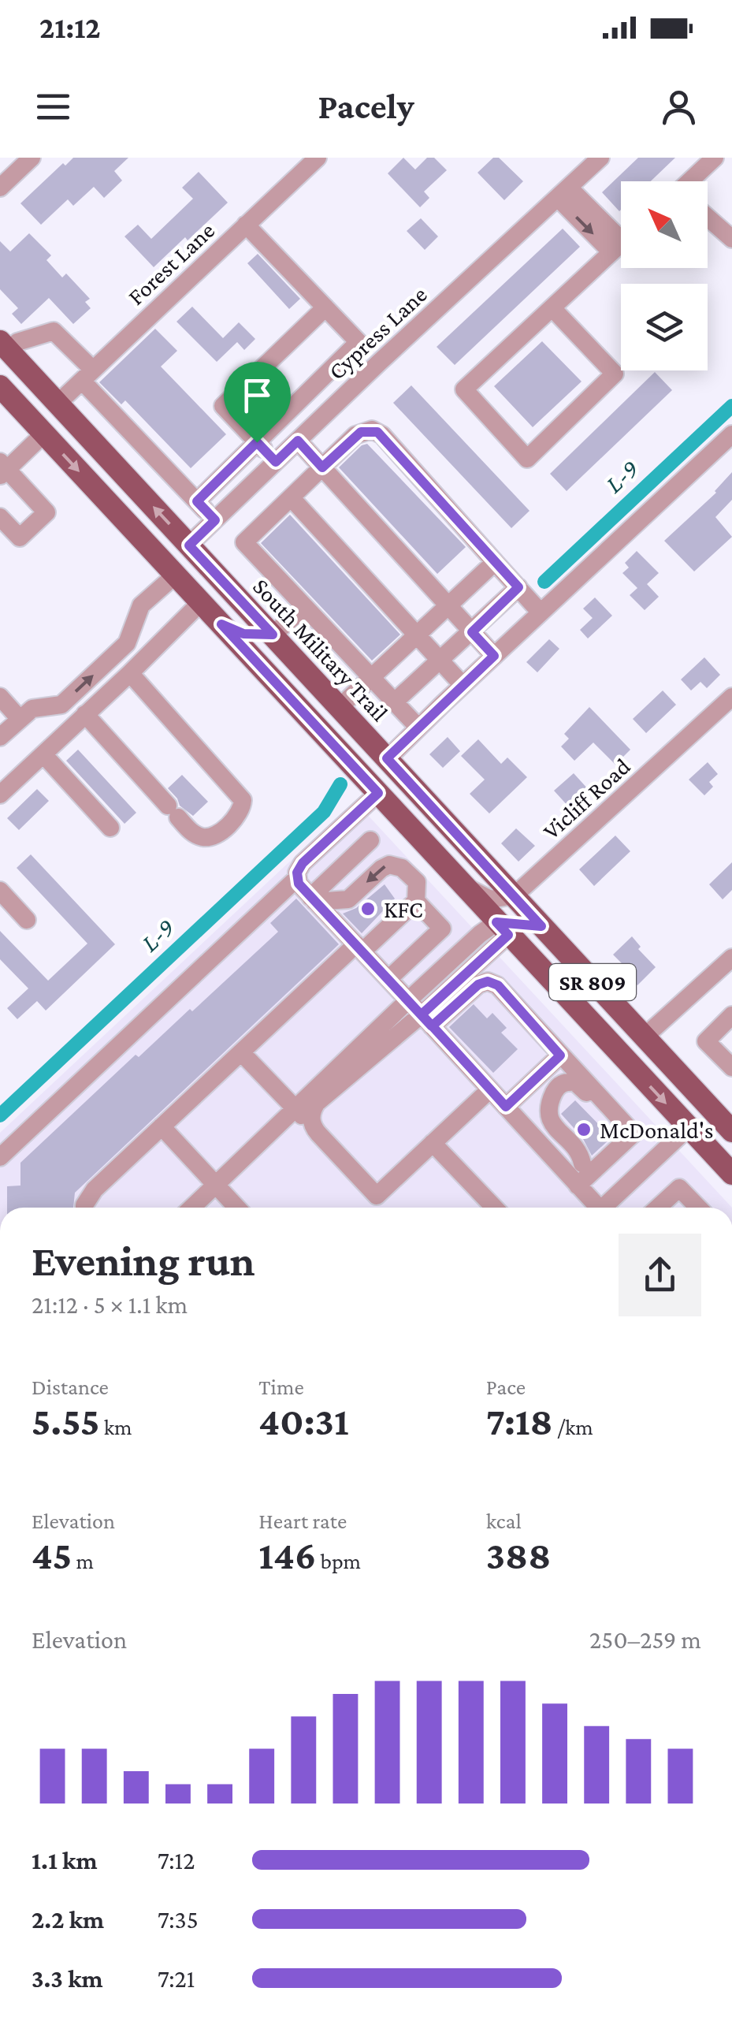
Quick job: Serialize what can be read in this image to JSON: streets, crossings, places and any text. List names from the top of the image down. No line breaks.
{"streets":{"main road":["South Military Trail","SR 809"],"street":["Forest Lane","Cypress Lane","Vicliff Road"]},"crossings":[["Forest Lane","South Military Trail"],["Cypress Lane","South Military Trail"],["South Military Trail","Vicliff Road"]],"water":["L-9"],"places":["KFC","McDonald's"],"north":"top left","page":{"status":"21:12","header":"Pacely","heading":["Evening run","21:12 · 5 × 1.1 km"],"stats":[["Distance","5.55 km"],["Time","40:31"],["Pace","7:18 /km"],["Elevation","45 m"],["Heart rate","146 bpm"],["kcal","388"]],"chart":["Elevation","250–259 m"],"list":[{"name":"1.1 km","note":"7:12"},{"name":"2.2 km","note":"7:35"},{"name":"3.3 km","note":"7:21"}]}}
